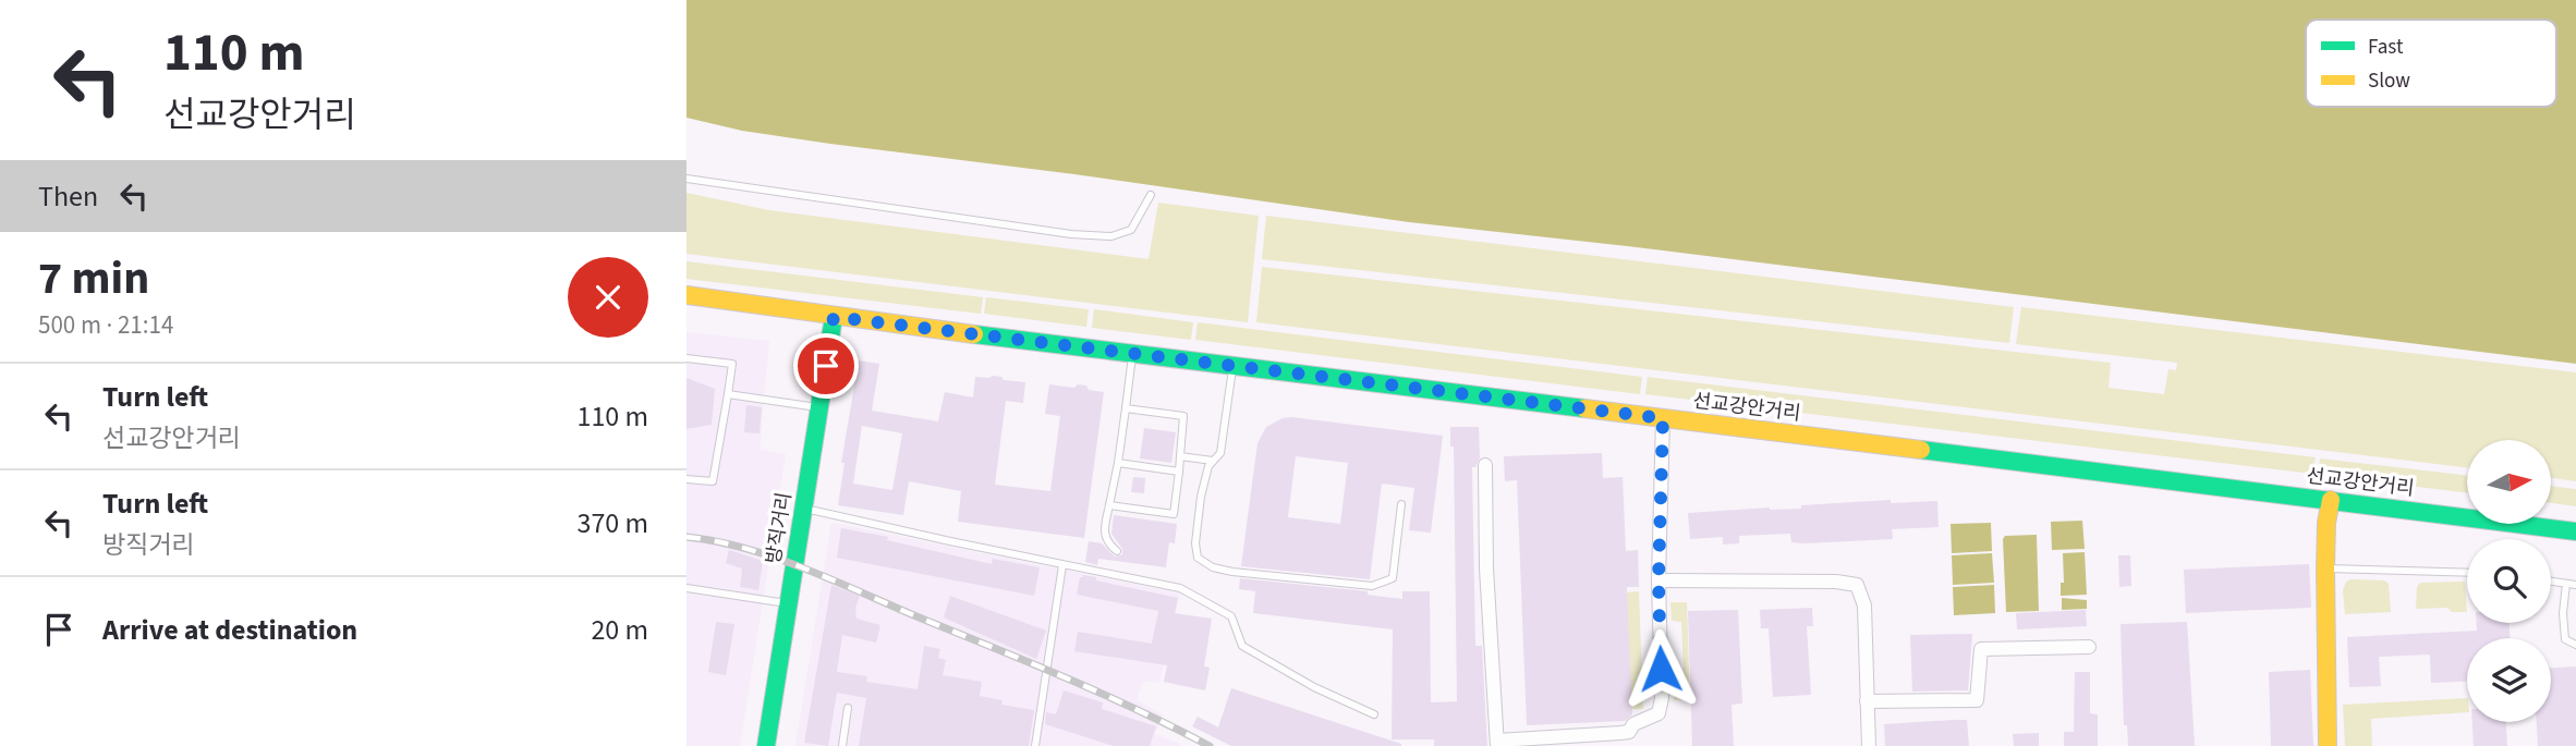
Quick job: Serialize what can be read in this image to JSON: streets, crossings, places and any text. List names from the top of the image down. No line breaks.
{"streets":{"main road":["선교강안거리","방직거리"]},"crossings":[["선교강안거리","방직거리"]],"legend":["Fast","Slow"],"north":"right","page":{"turn":["110 m","선교강안거리"],"then":"Then","heading":["7 min","500 m · 21:14"],"list":[{"name":"Turn left","note":"선교강안거리","value":"110 m"},{"name":"Turn left","note":"방직거리","value":"370 m"},{"name":"Arrive at destination","value":"20 m"}]}}
